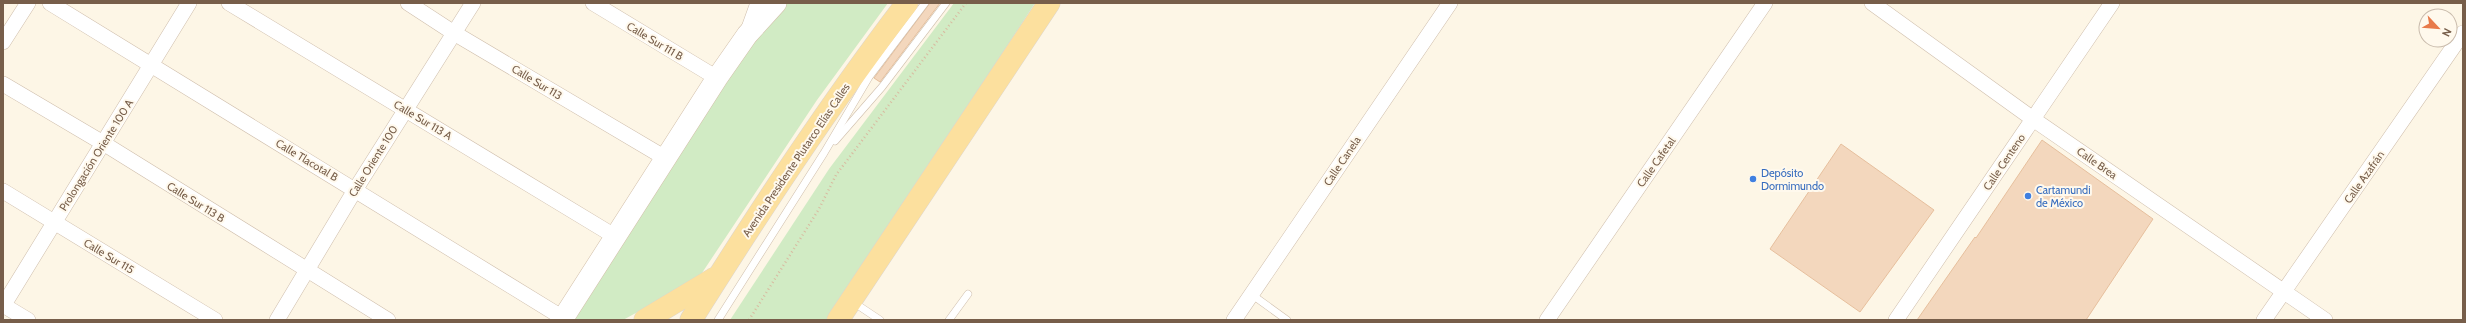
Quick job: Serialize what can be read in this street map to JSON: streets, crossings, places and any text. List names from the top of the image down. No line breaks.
{"streets":{"main road":["Avenida Presidente Plutarco Elías Calles"],"street":["Calle Sur 111 B","Calle Sur 113","Calle Sur 113 A","Prolongación Oriente 100 A","Calle Tlacotal B","Calle Oriente 100","Calle Canela","Calle Cafetal","Calle Centeno","Calle Brea","Calle Azafrán","Calle Sur 113 B","Calle Sur 115"]},"crossings":[["Calle Sur 113","Calle Oriente 100"],["Calle Sur 113 A","Calle Oriente 100"],["Prolongación Oriente 100 A","Calle Tlacotal B"],["Prolongación Oriente 100 A","Calle Sur 113 B"],["Prolongación Oriente 100 A","Calle Sur 115"],["Calle Tlacotal B","Calle Oriente 100"],["Calle Oriente 100","Calle Sur 113 B"],["Calle Centeno","Calle Brea"],["Calle Brea","Calle Azafrán"]],"places":["Depósito Dormimundo","Cartamundi de México"],"north":"bottom right"}
